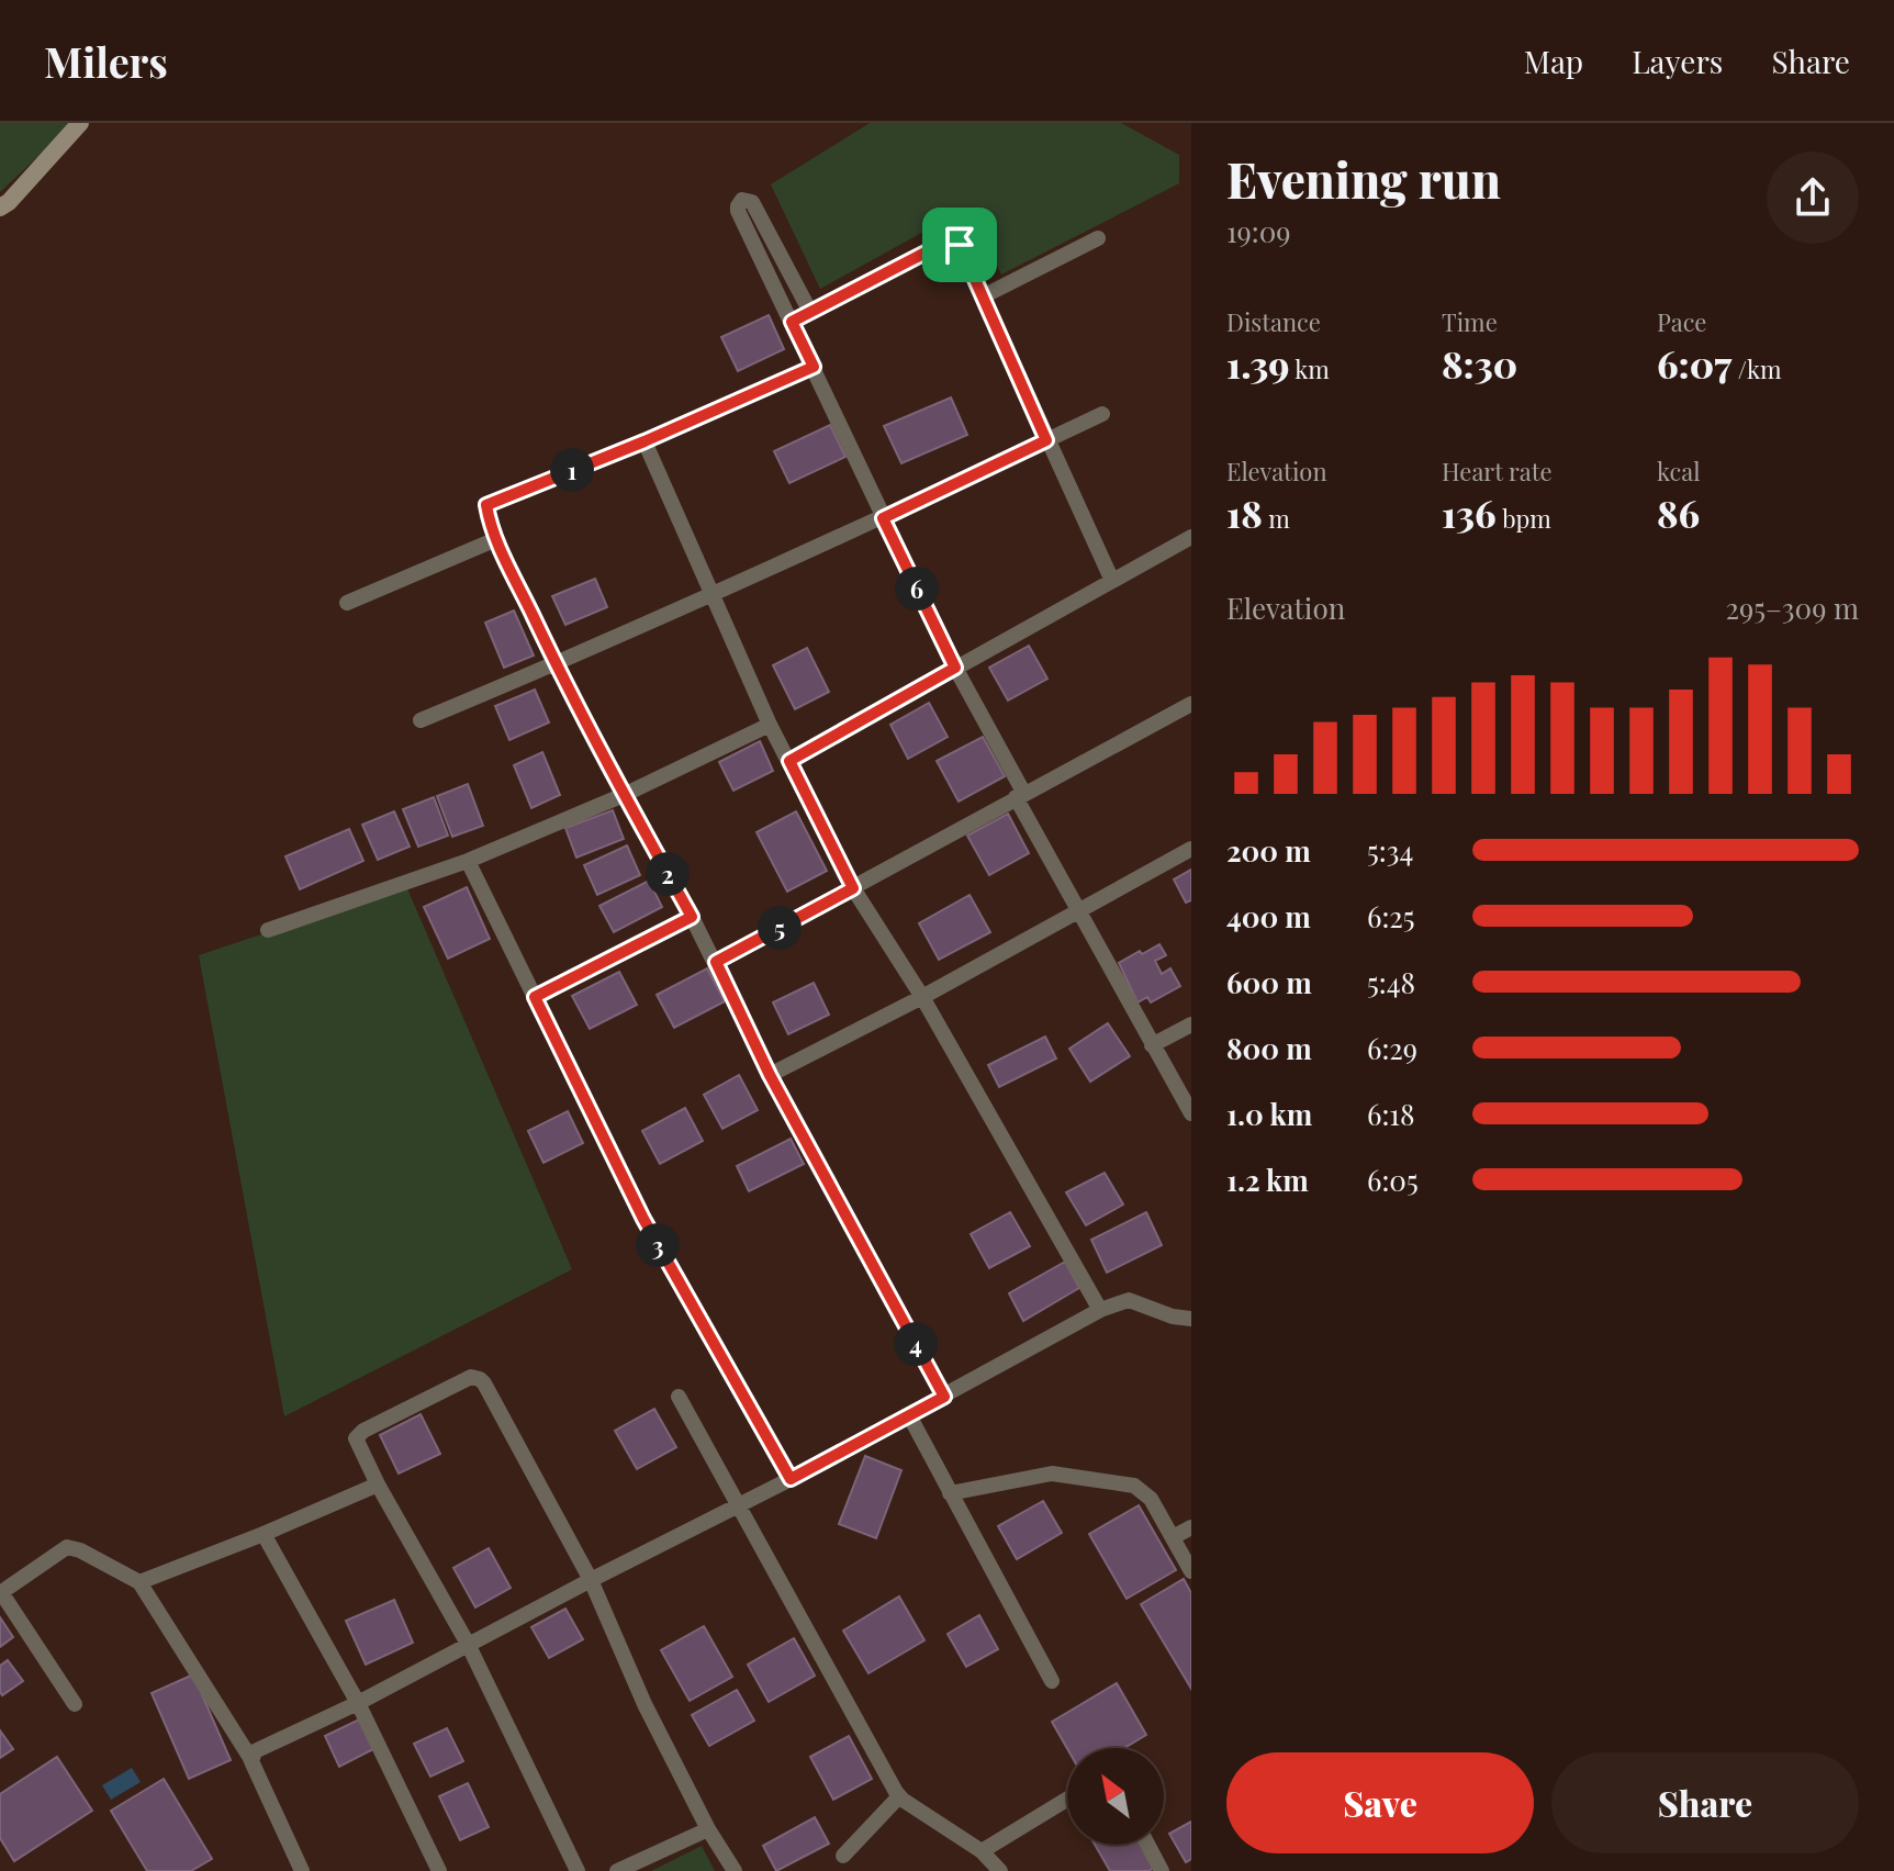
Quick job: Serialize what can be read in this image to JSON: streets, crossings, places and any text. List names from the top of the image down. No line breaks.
{"north":"top left","page":{"header":"Milers","nav":["Map","Layers","Share"],"heading":["Evening run","19:09"],"stats":[["Distance","1.39 km"],["Time","8:30"],["Pace","6:07 /km"],["Elevation","18 m"],["Heart rate","136 bpm"],["kcal","86"]],"pins":["1","6","2","5","3","4"],"chart":["Elevation","295–309 m"],"list":[{"name":"200 m","note":"5:34"},{"name":"400 m","note":"6:25"},{"name":"600 m","note":"5:48"},{"name":"800 m","note":"6:29"},{"name":"1.0 km","note":"6:18"},{"name":"1.2 km","note":"6:05"}],"buttons":["Save","Share"]}}
